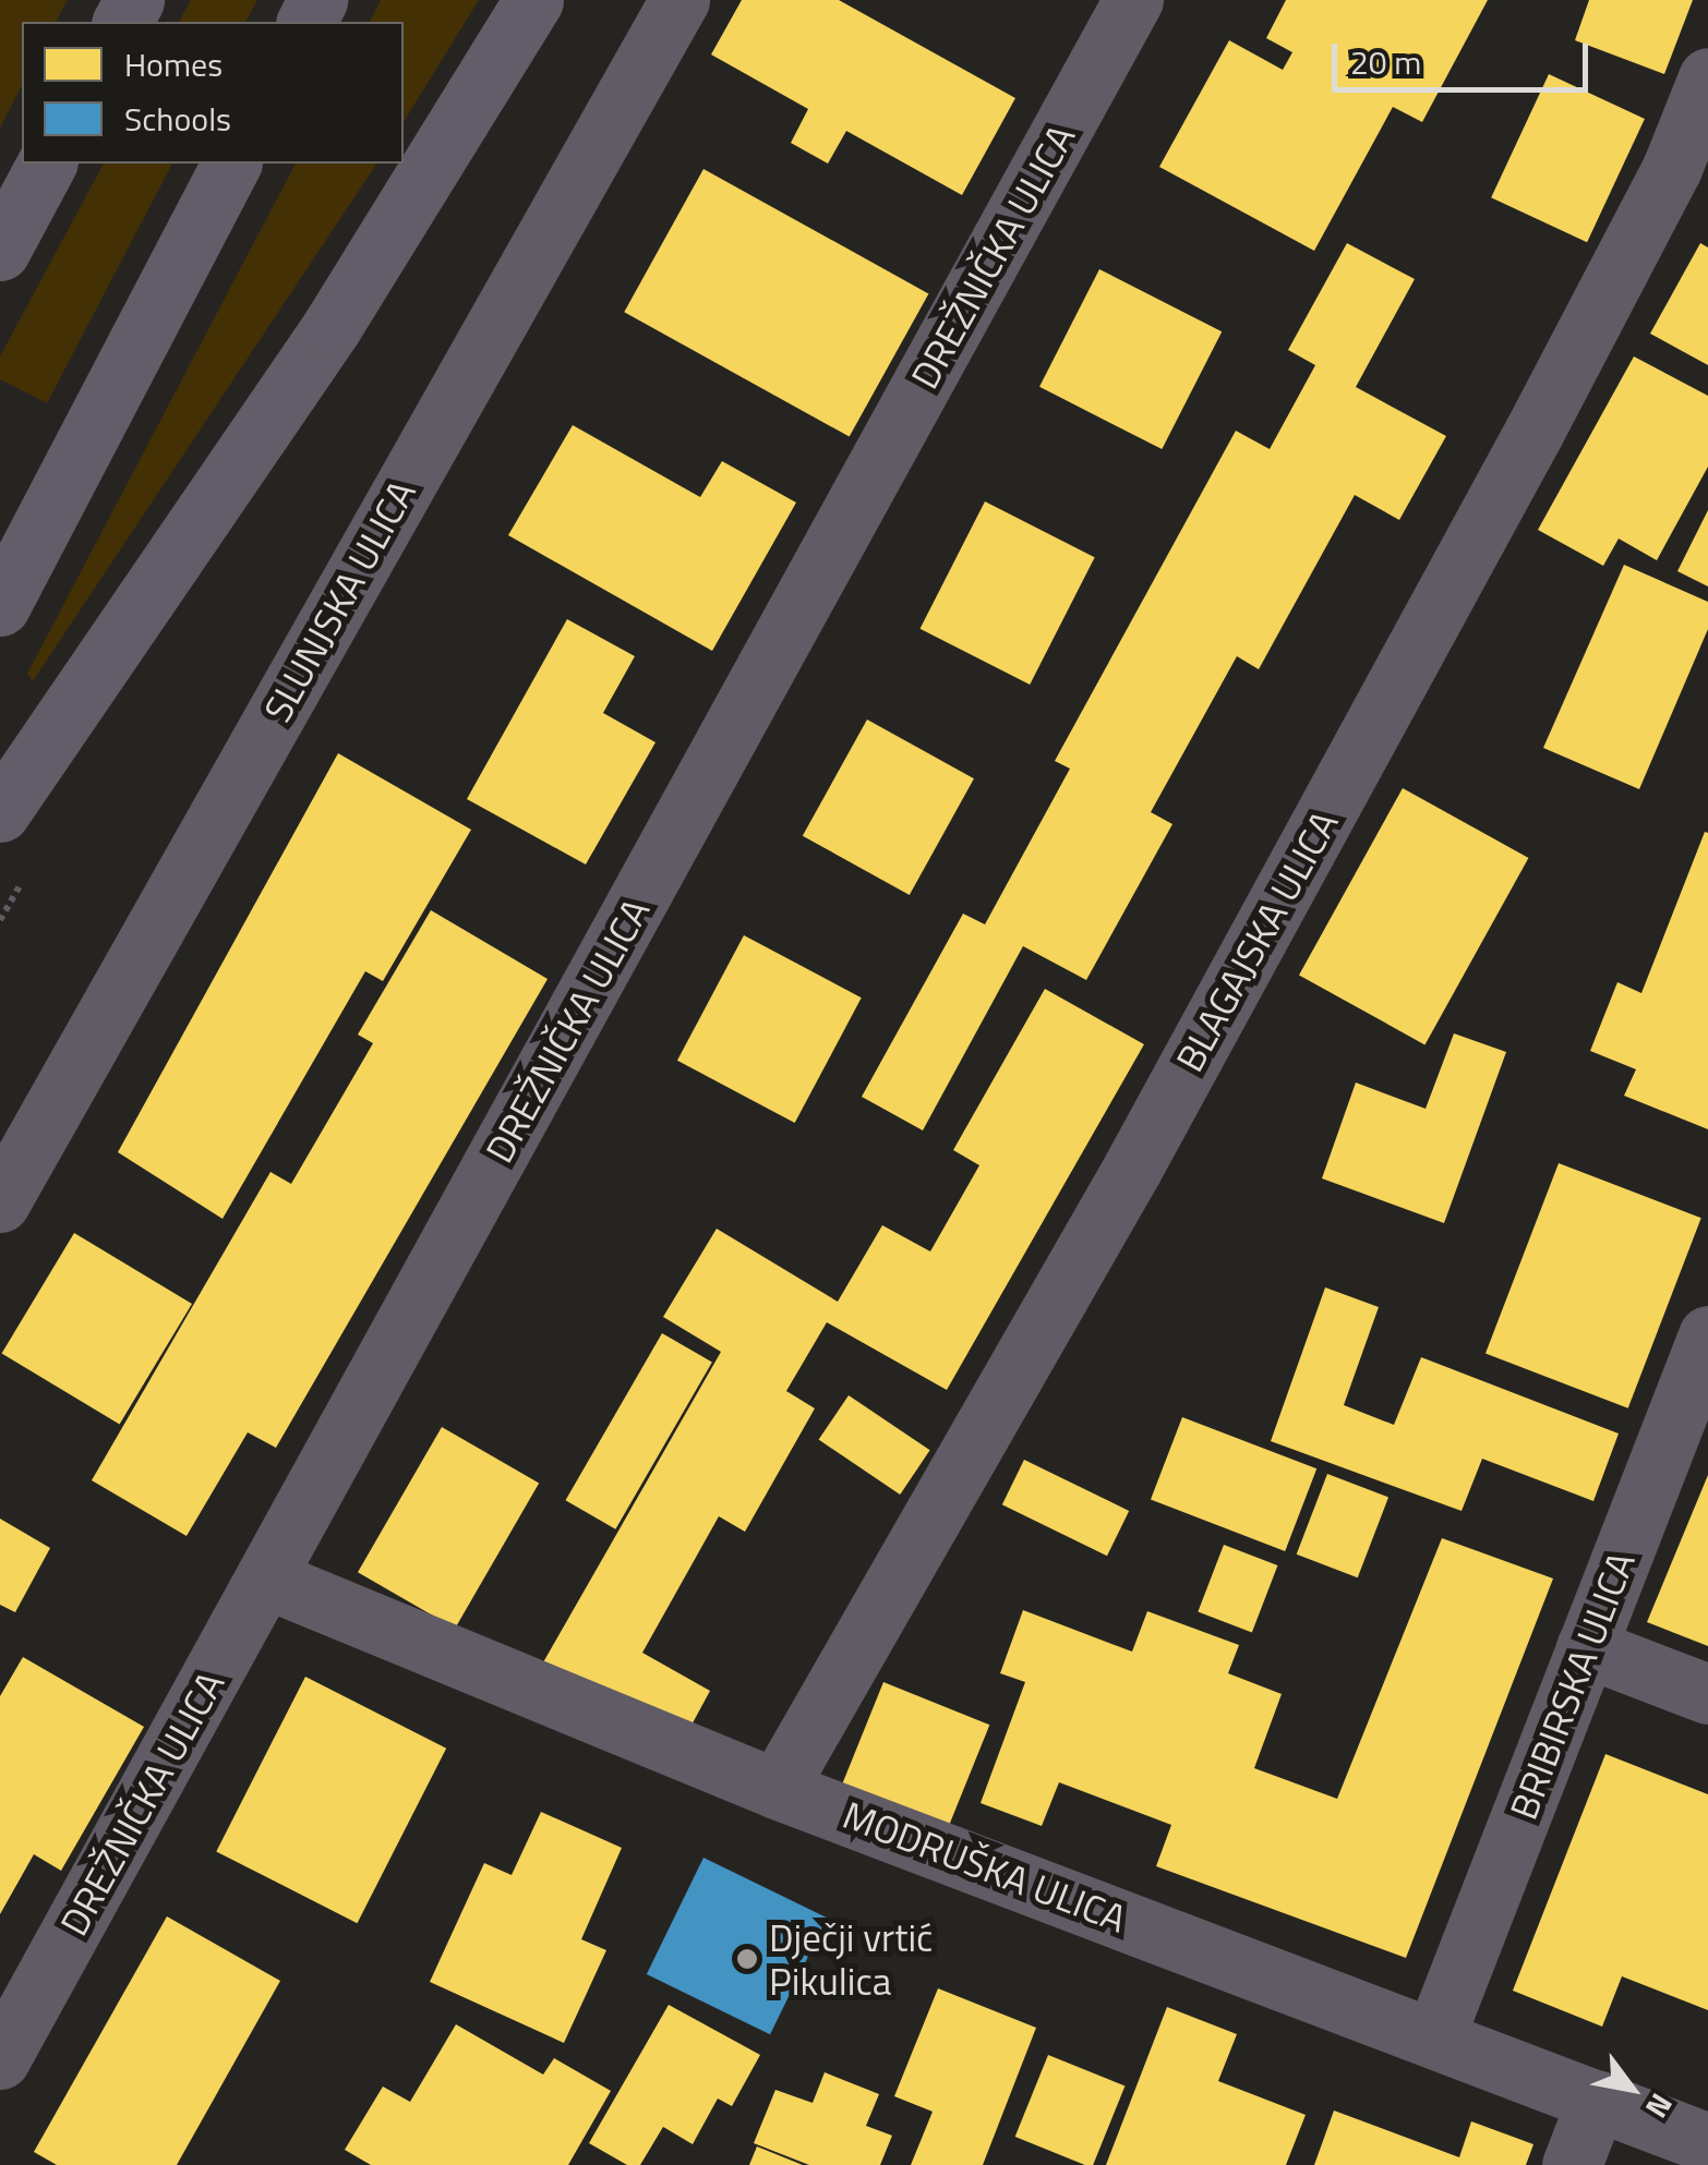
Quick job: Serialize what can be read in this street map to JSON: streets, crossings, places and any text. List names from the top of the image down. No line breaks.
{"streets":{"street":["DREŽNIČKA ULICA","SLUNJSKA ULICA","BLAGAJSKA ULICA","BRIBIRSKA ULICA","MODRUŠKA ULICA"]},"crossings":[["DREŽNIČKA ULICA","MODRUŠKA ULICA"],["BLAGAJSKA ULICA","MODRUŠKA ULICA"],["BRIBIRSKA ULICA","MODRUŠKA ULICA"]],"places":["Dječji vrtić Pikulica"],"legend":["Homes","Schools"],"scale_bar":"20 m","north":"bottom right"}
